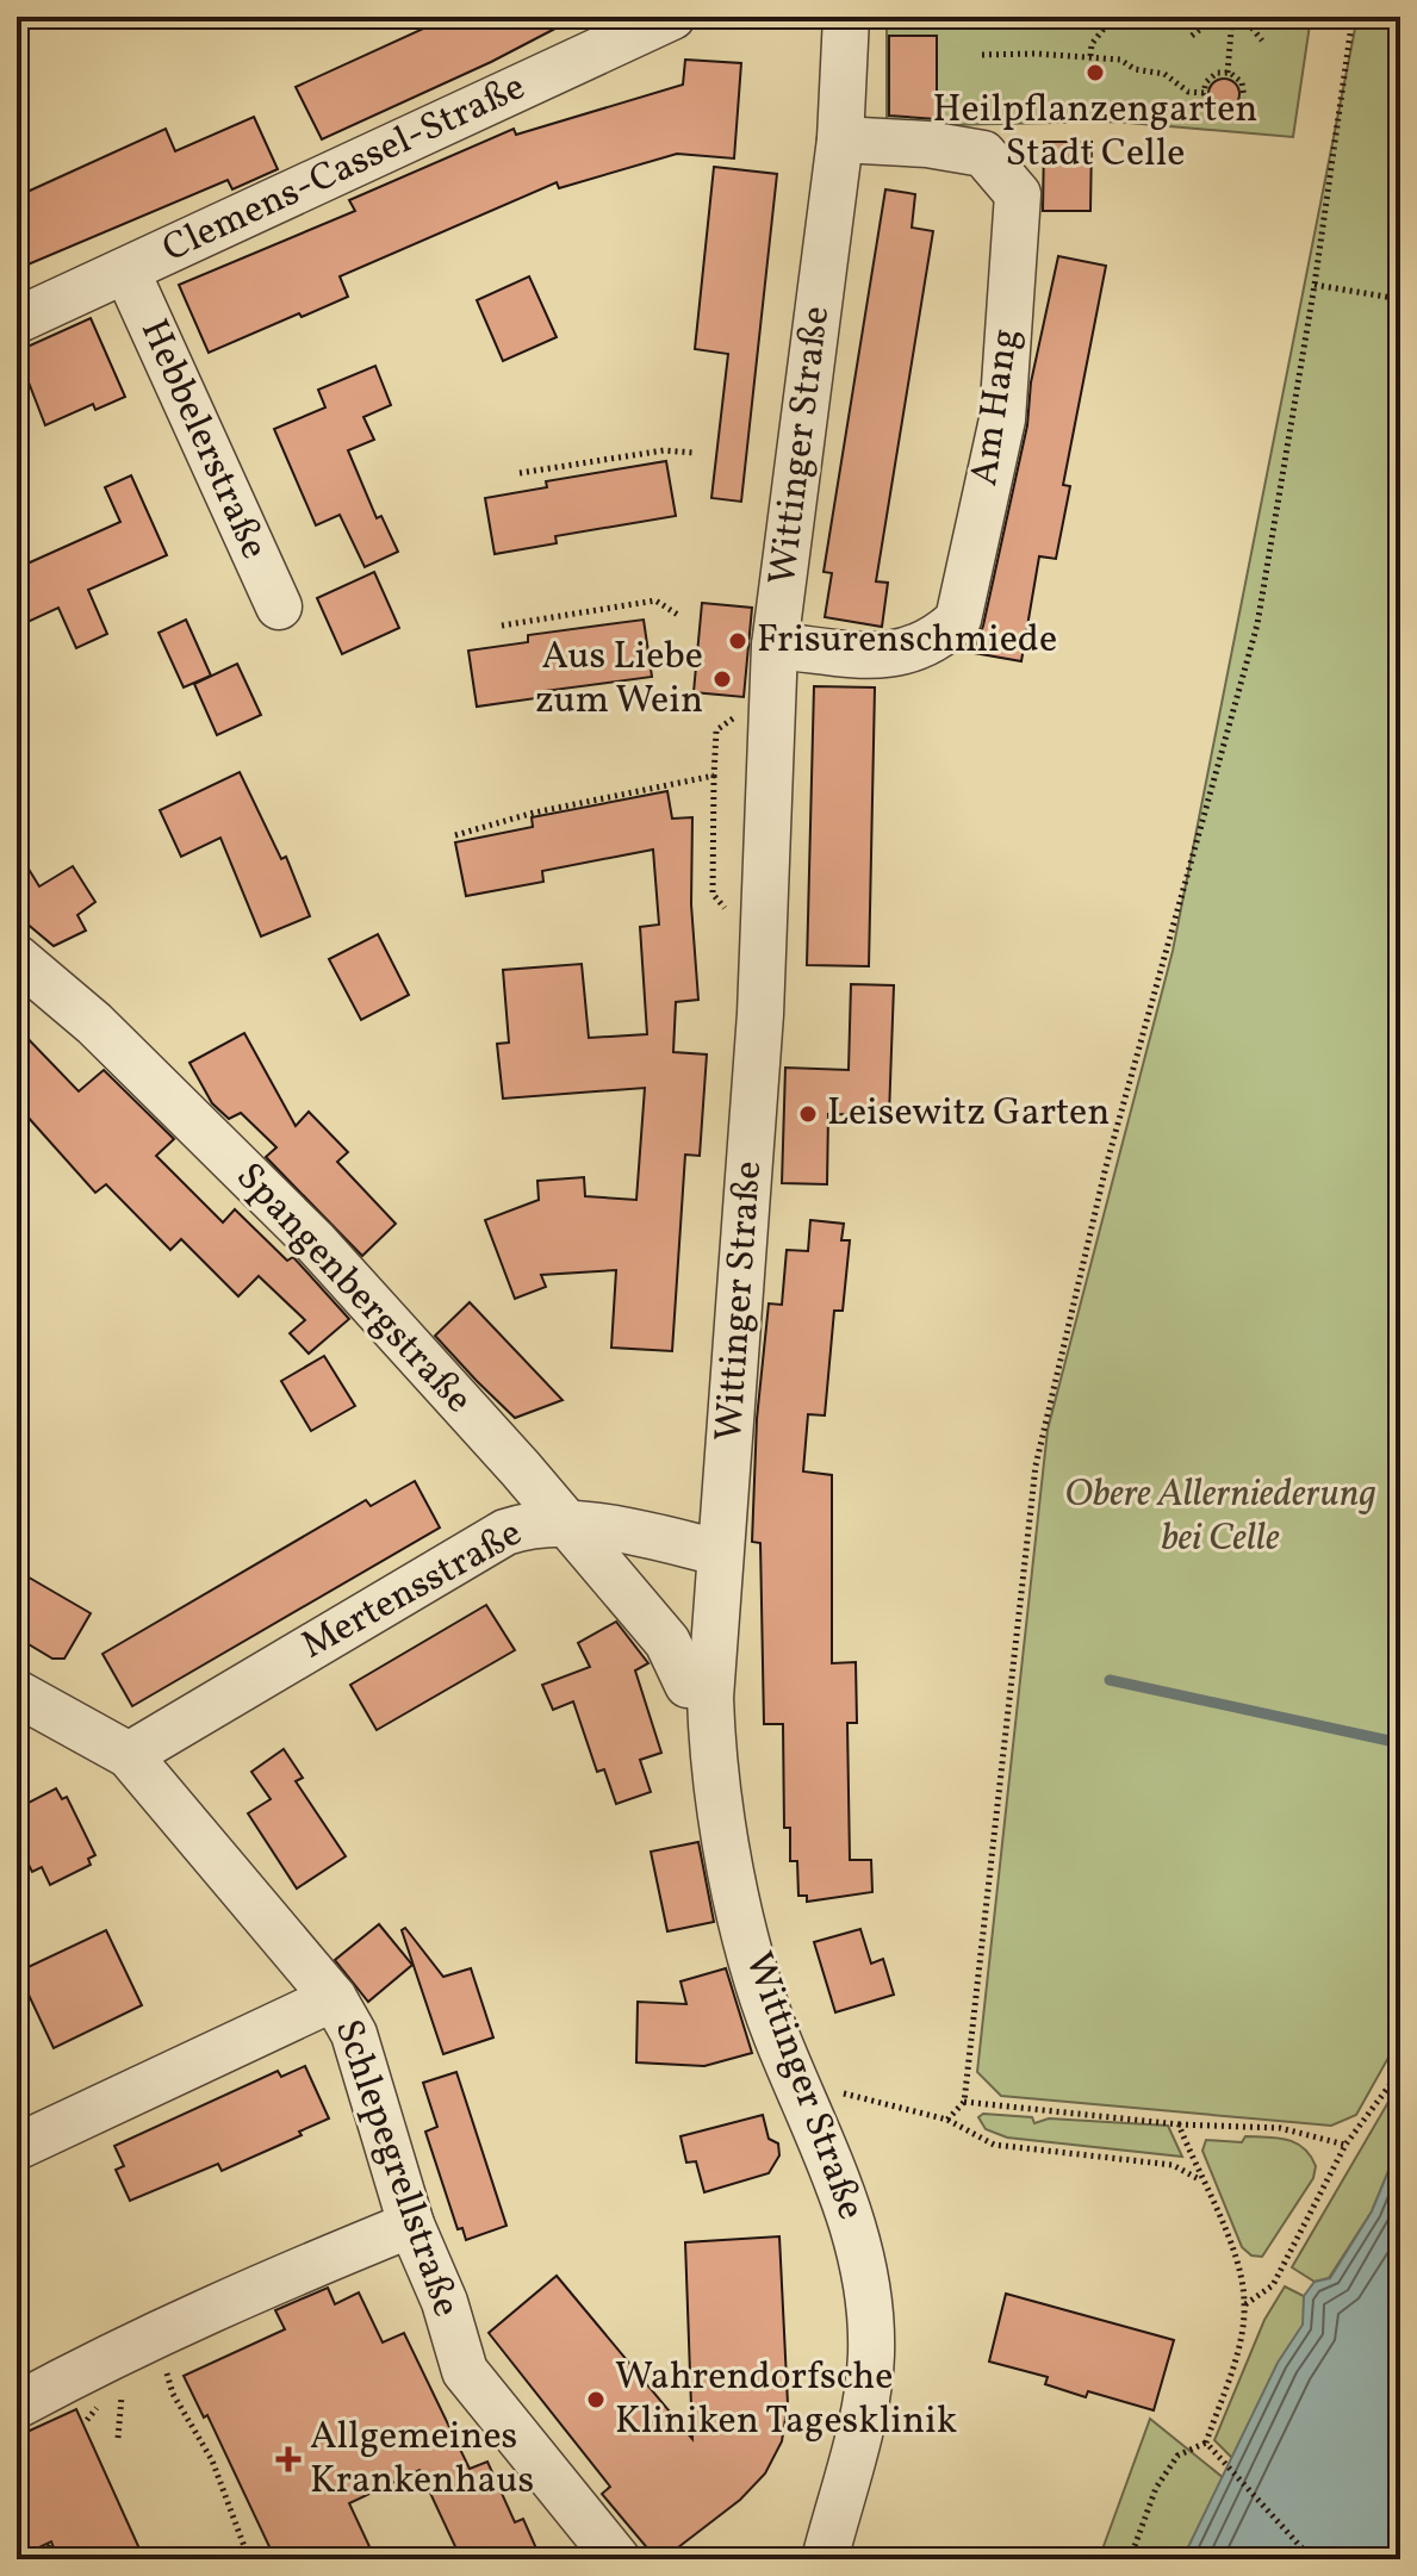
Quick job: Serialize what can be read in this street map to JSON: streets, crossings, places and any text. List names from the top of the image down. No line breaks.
{"streets":{"street":["Clemens-Cassel-Straße","Am Hang","Hebbelerstraße","Wittinger Straße","Spangenbergstraße","Mertensstraße","Schlepegrellstraße"]},"crossings":[["Clemens-Cassel-Straße","Hebbelerstraße"],["Am Hang","Wittinger Straße"],["Wittinger Straße","Mertensstraße"],["Spangenbergstraße","Mertensstraße"],["Mertensstraße","Schlepegrellstraße"]],"parks":["Obere Allerniederung bei Celle"],"places":{"other":["Heilpflanzengarten Stadt Celle","Frisurenschmiede","Aus Liebe zum Wein","Leisewitz Garten","Wahrendorfsche Kliniken Tagesklinik"],"health":["Allgemeines Krankenhaus"]}}
